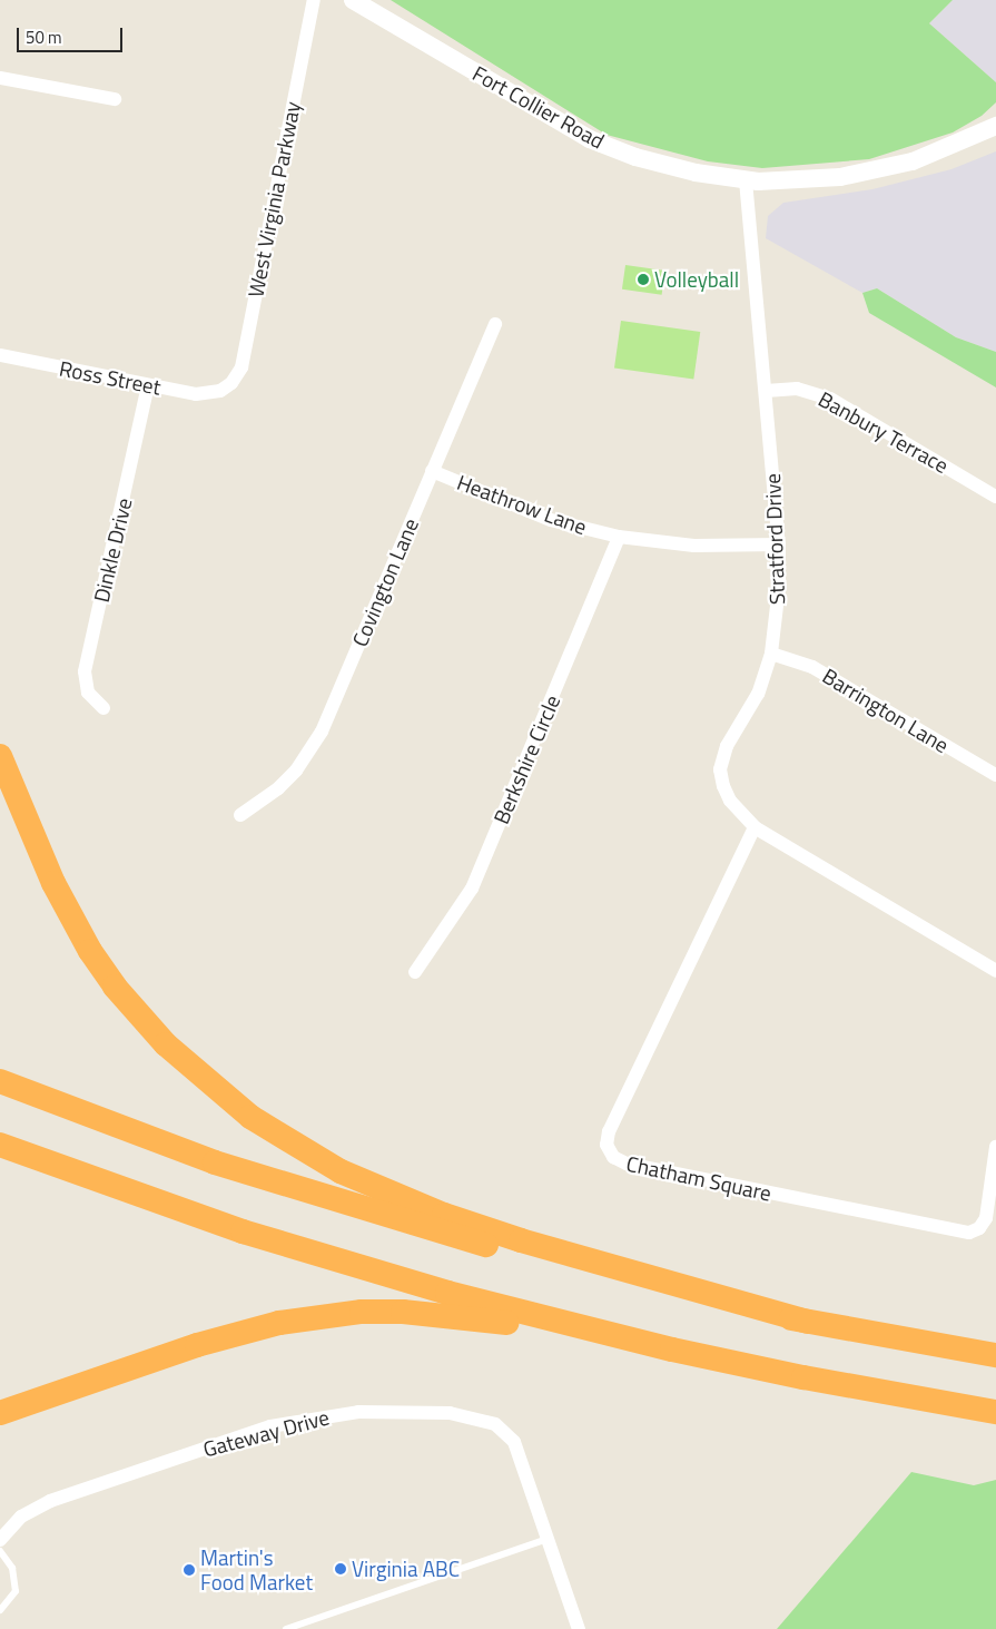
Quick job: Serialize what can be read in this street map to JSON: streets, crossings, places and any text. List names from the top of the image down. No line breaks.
{"streets":{"street":["Fort Collier Road","West Virginia Parkway","Ross Street","Banbury Terrace","Heathrow Lane","Stratford Drive","Dinkle Drive","Covington Lane","Barrington Lane","Berkshire Circle","Chatham Square","Gateway Drive"]},"crossings":[["Fort Collier Road","Stratford Drive"],["West Virginia Parkway","Ross Street"],["Ross Street","Dinkle Drive"],["Banbury Terrace","Stratford Drive"],["Heathrow Lane","Stratford Drive"],["Heathrow Lane","Covington Lane"],["Heathrow Lane","Berkshire Circle"],["Stratford Drive","Barrington Lane"],["Stratford Drive","Chatham Square"]],"places":["Volleyball","Virginia ABC","Martin's Food Market"],"scale_bar":"50 m"}
